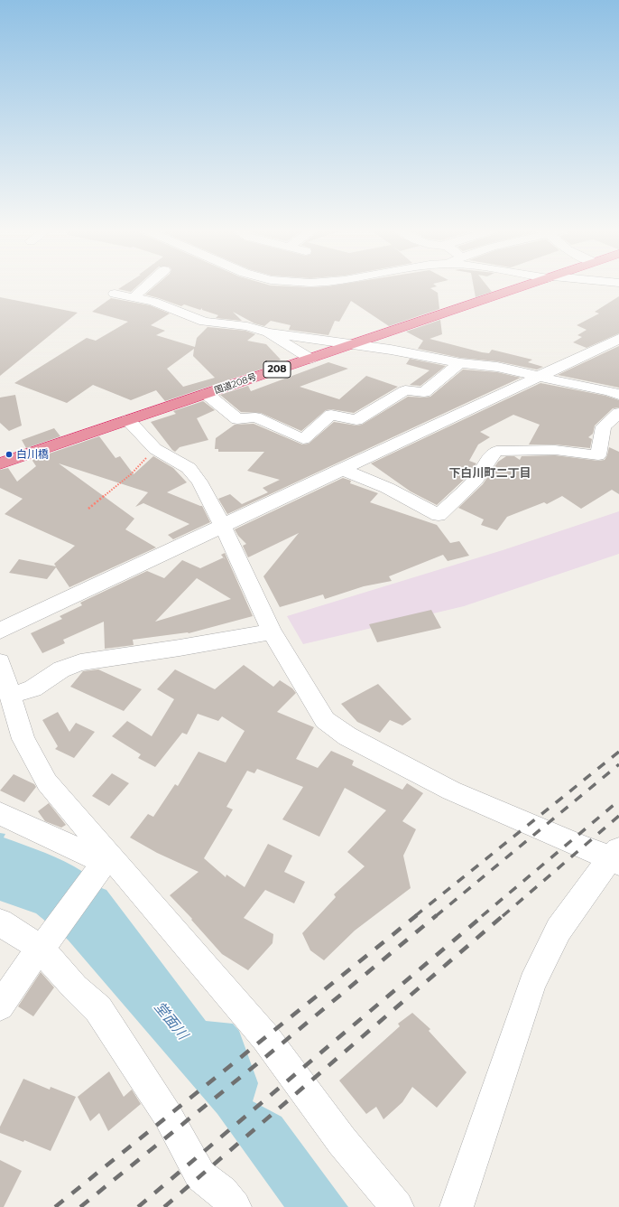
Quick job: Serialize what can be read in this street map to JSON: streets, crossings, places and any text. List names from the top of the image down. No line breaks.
{"streets":{"highway":["208","国道208号"]},"districts":["下白川町二丁目"],"water":["堂面川"],"places":["白川橋"]}
